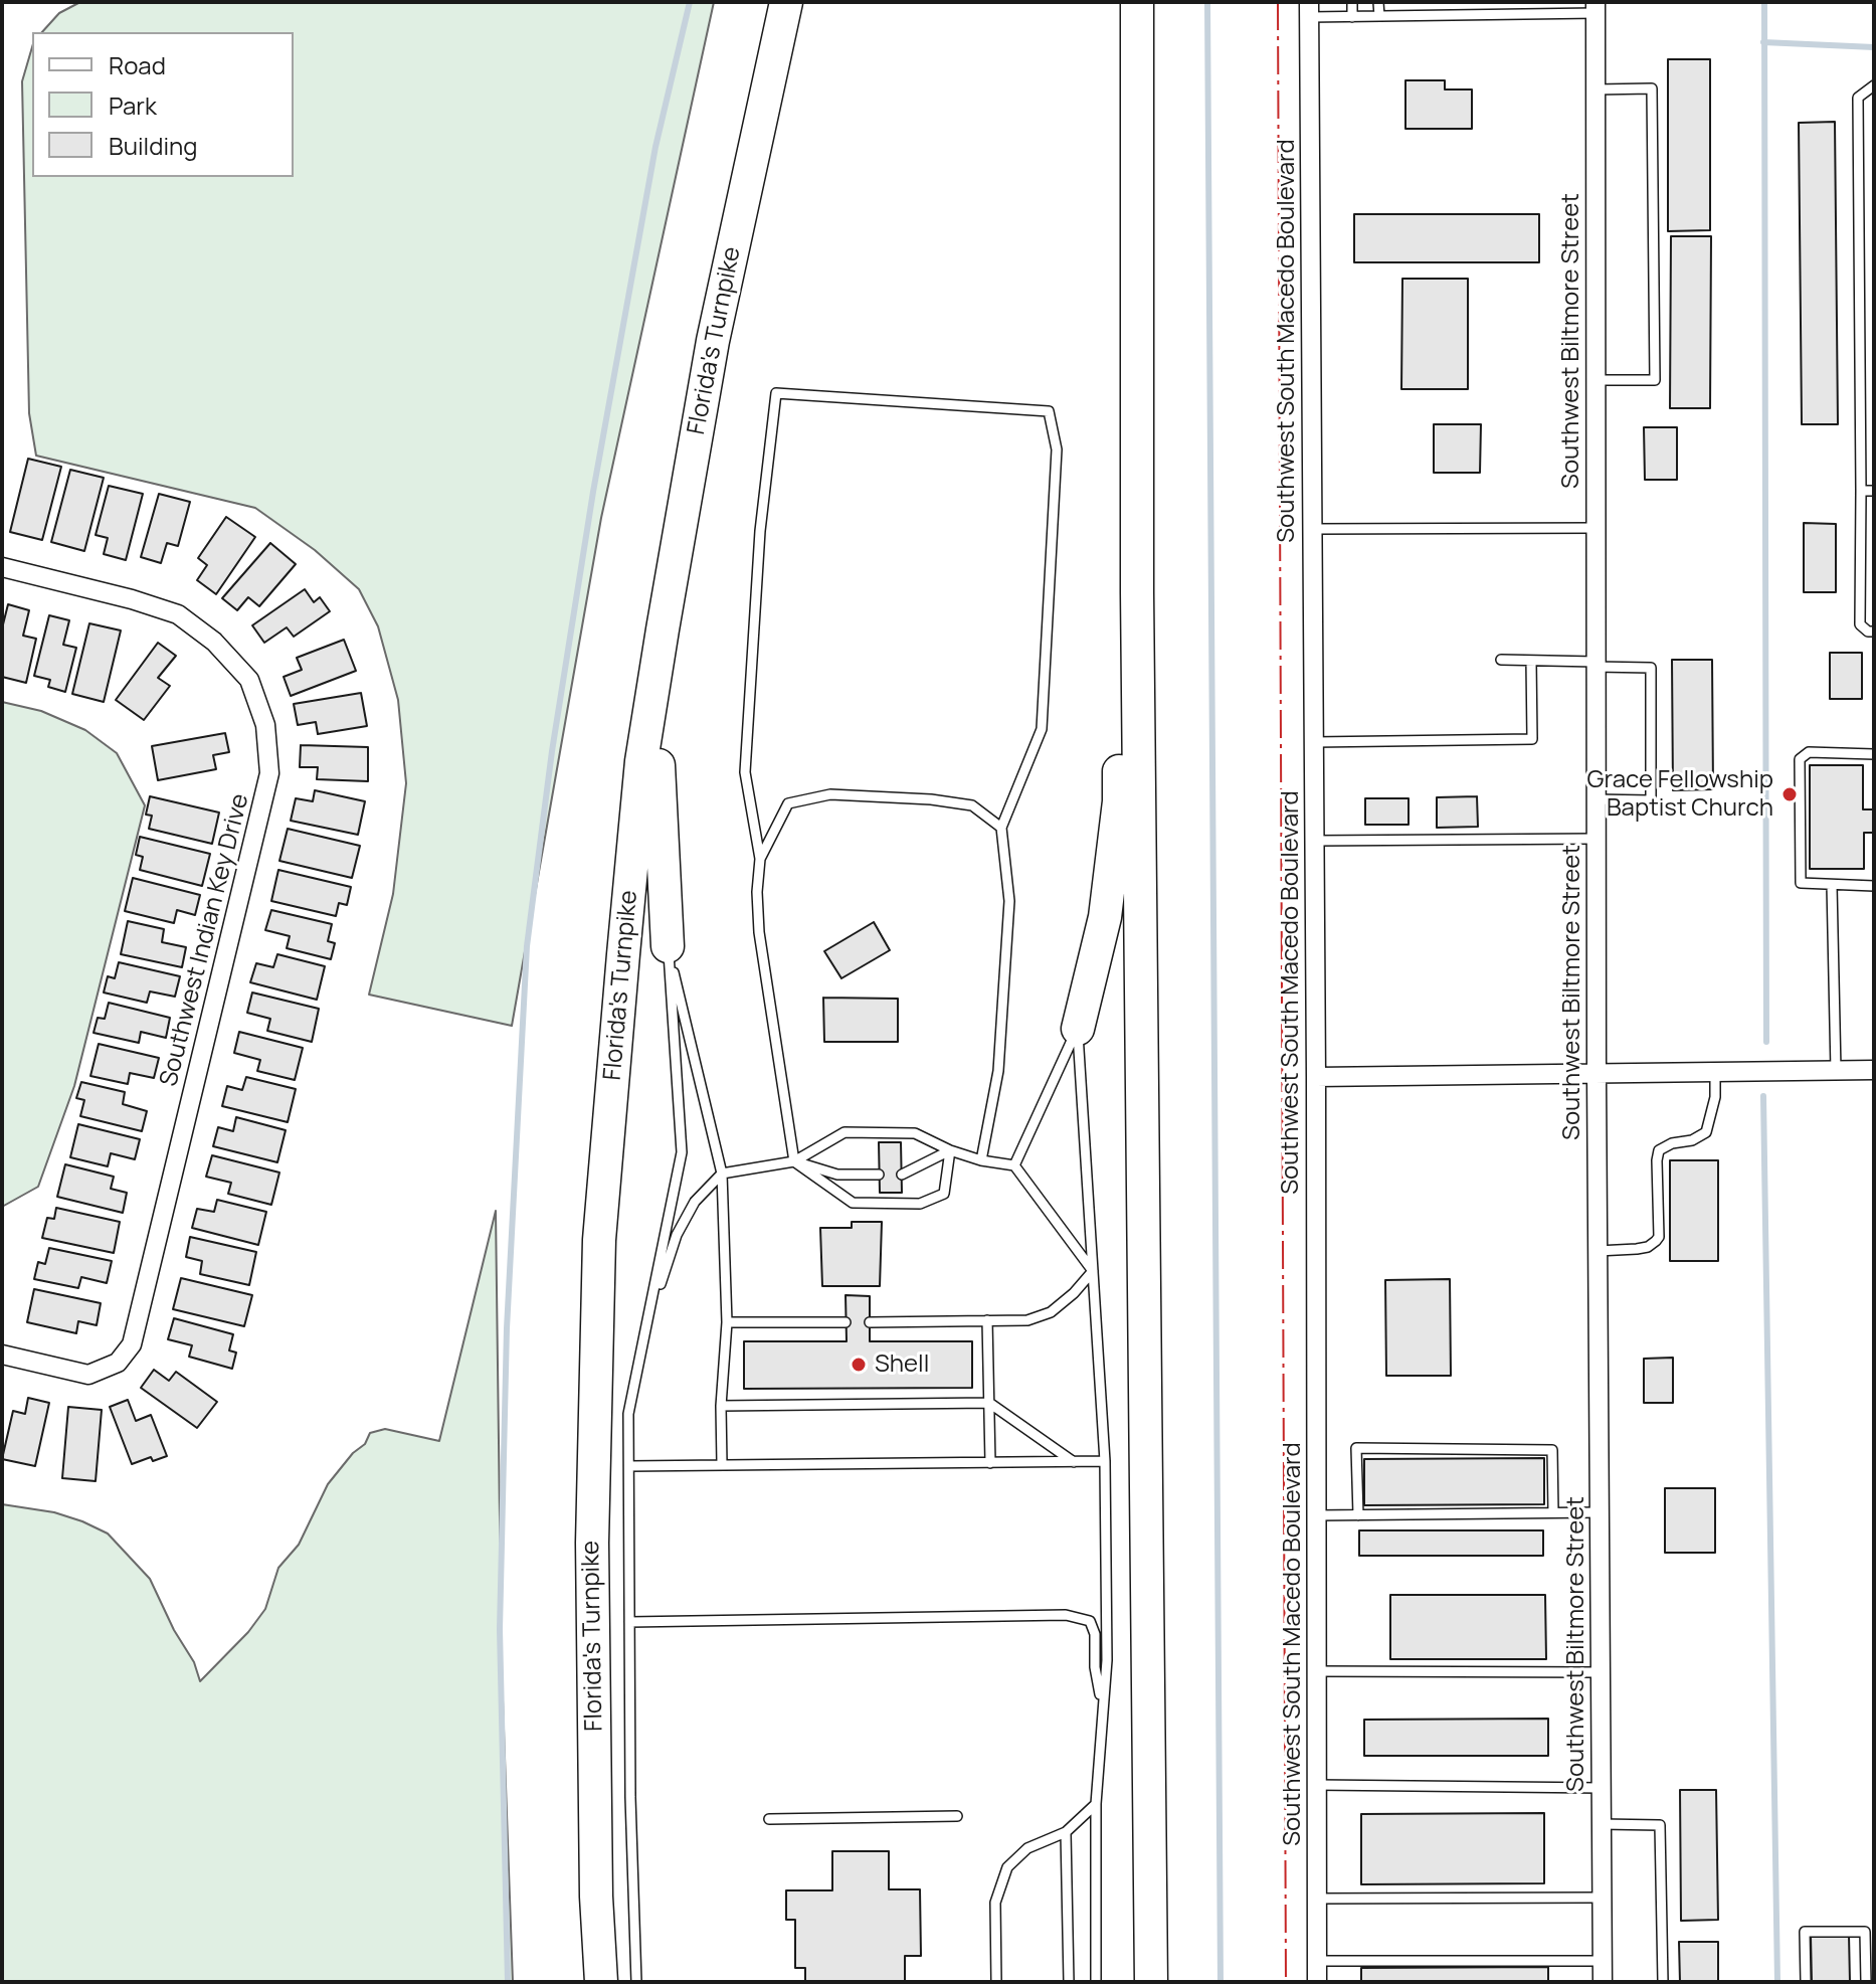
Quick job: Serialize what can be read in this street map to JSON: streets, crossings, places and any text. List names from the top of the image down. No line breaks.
{"streets":{"highway":["Florida's Turnpike"],"street":["Southwest South Macedo Boulevard","Southwest Biltmore Street","Southwest Indian Key Drive"]},"places":["Grace Fellowship Baptist Church","Shell"],"legend":["Road","Park","Building"]}
